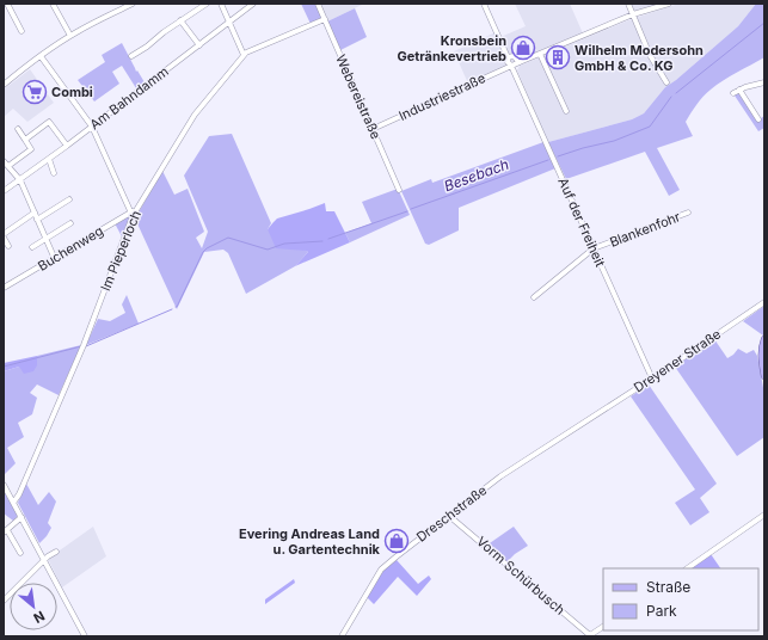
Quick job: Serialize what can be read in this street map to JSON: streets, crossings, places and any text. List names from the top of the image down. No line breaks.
{"streets":{"street":["Webereistraße","Industriestraße","Am Bahndamm","Auf der Freiheit","Blankenfohr","Buchenweg","Im Pieperloch","Dreyener Straße","Dreschstraße","Vorm Schürbusch"]},"crossings":[["Webereistraße","Industriestraße"],["Webereistraße","Im Pieperloch"],["Industriestraße","Auf der Freiheit"],["Auf der Freiheit","Blankenfohr"],["Auf der Freiheit","Dreyener Straße"],["Buchenweg","Im Pieperloch"],["Dreyener Straße","Dreschstraße"],["Dreschstraße","Vorm Schürbusch"]],"water":["Besebach"],"places":{"shop":["Kronsbein Getränkevertrieb","Evering Andreas Land u. Gartentechnik"],"building":["Wilhelm Modersohn GmbH & Co. KG"],"supermarket":["Combi"]},"legend":["Straße","Park"],"north":"bottom right"}
